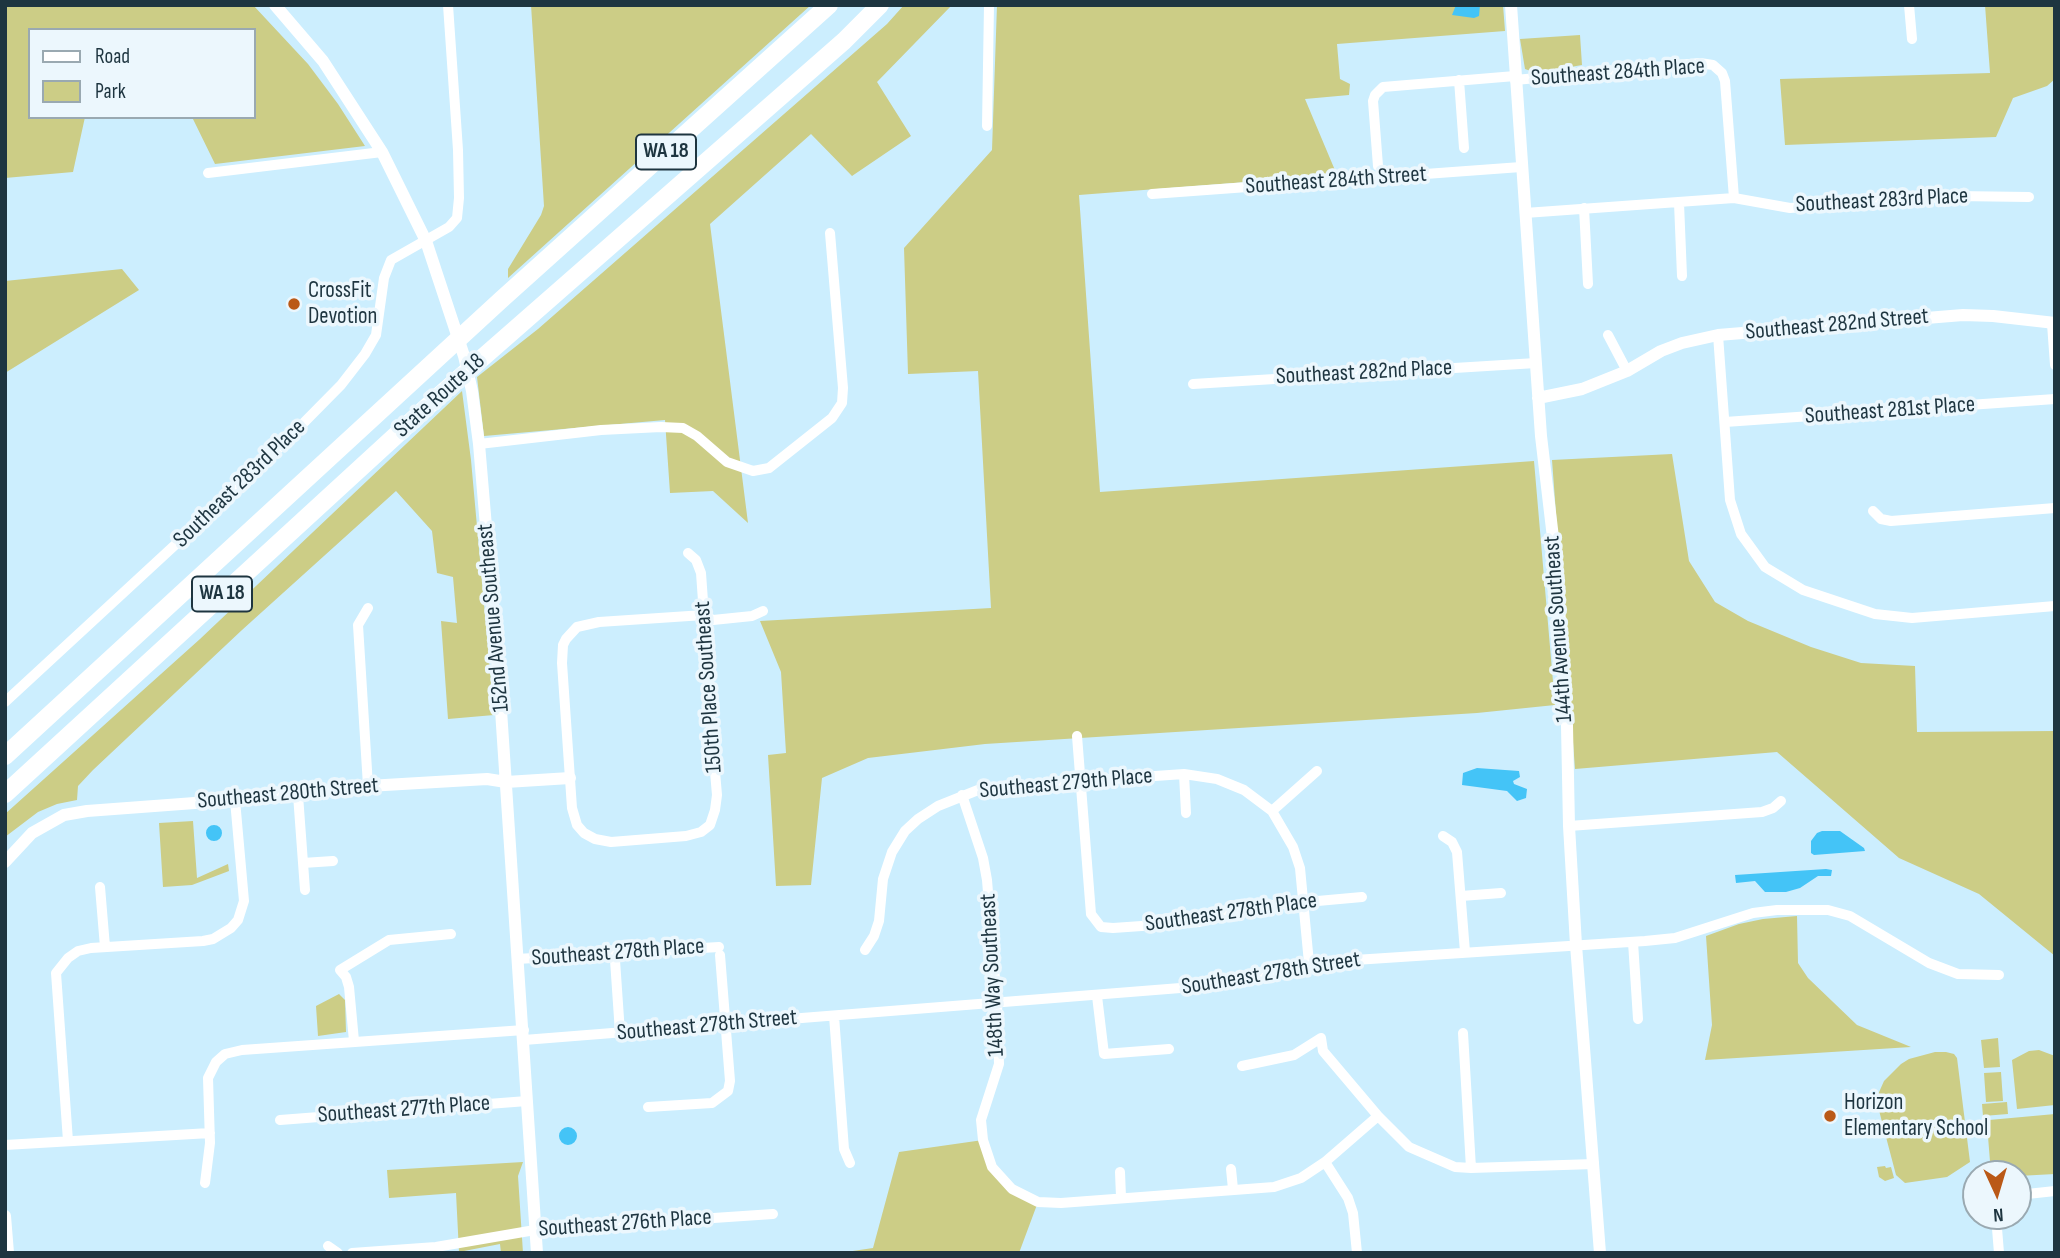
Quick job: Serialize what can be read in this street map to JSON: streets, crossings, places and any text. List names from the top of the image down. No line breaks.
{"streets":{"highway":["WA 18","State Route 18"],"street":["Southeast 284th Place","Southeast 284th Street","Southeast 283rd Place","Southeast 282nd Street","Southeast 282nd Place","Southeast 281st Place","152nd Avenue Southeast","144th Avenue Southeast","150th Place Southeast","Southeast 279th Place","Southeast 280th Street","Southeast 278th Place","Southeast 278th Street","148th Way Southeast","Southeast 277th Place","Southeast 276th Place"]},"crossings":[["Southeast 284th Place","Southeast 283rd Place"],["Southeast 284th Place","144th Avenue Southeast"],["Southeast 284th Street","144th Avenue Southeast"],["Southeast 283rd Place","152nd Avenue Southeast"],["Southeast 283rd Place","144th Avenue Southeast"],["Southeast 282nd Street","144th Avenue Southeast"],["Southeast 282nd Place","144th Avenue Southeast"],["152nd Avenue Southeast","Southeast 280th Street"],["152nd Avenue Southeast","Southeast 278th Place"],["152nd Avenue Southeast","Southeast 278th Street"],["152nd Avenue Southeast","Southeast 277th Place"],["152nd Avenue Southeast","Southeast 276th Place"],["144th Avenue Southeast","Southeast 278th Street"],["150th Place Southeast","Southeast 280th Street"],["Southeast 279th Place","Southeast 278th Place"],["Southeast 279th Place","148th Way Southeast"],["Southeast 278th Place","Southeast 278th Street"],["Southeast 278th Street","148th Way Southeast"]],"places":["CrossFit Devotion","Horizon Elementary School"],"legend":["Road","Park"],"north":"bottom"}
